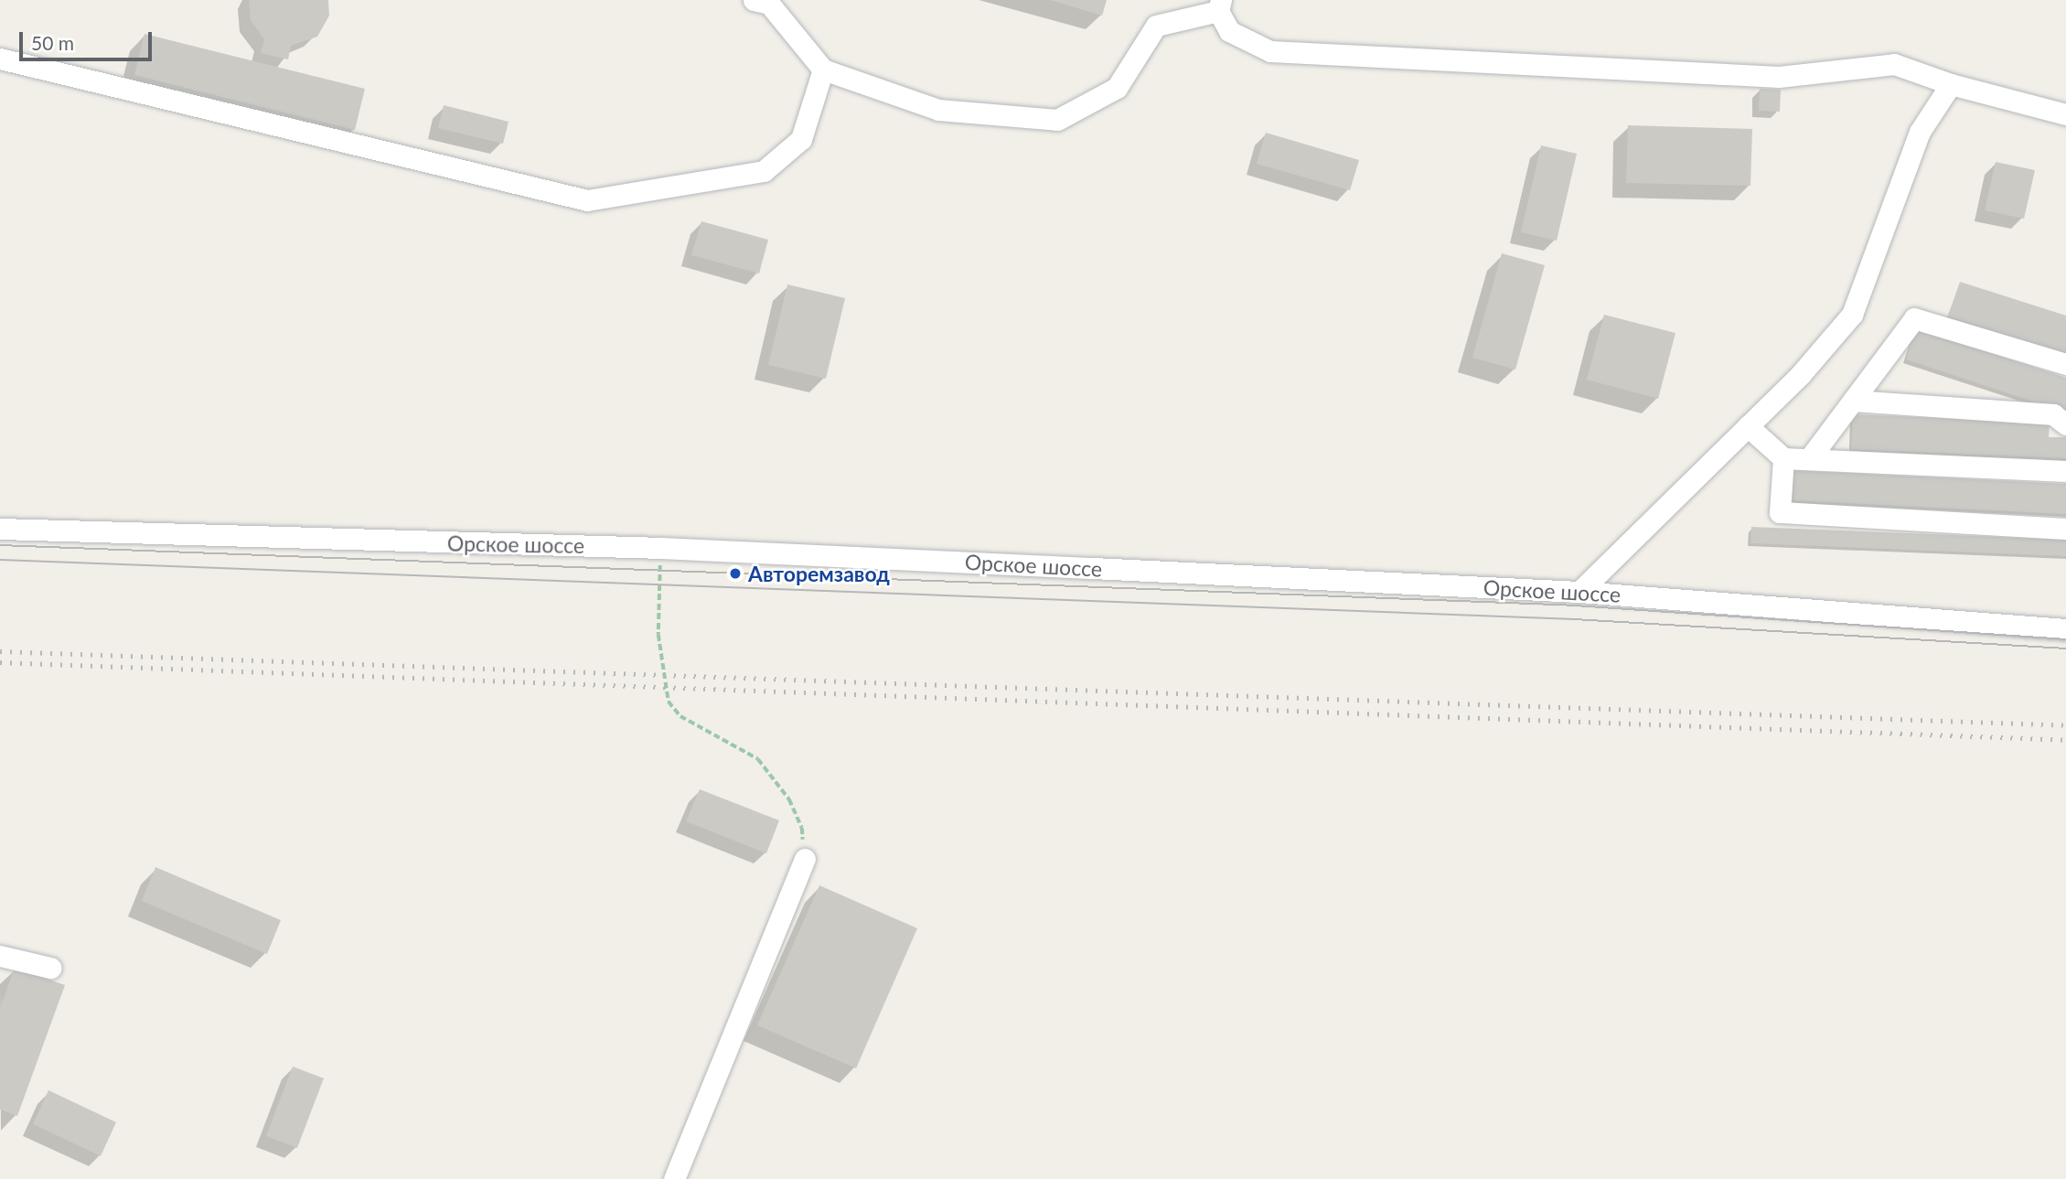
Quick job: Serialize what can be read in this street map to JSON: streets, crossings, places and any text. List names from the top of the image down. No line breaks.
{"streets":{"street":["Орское шоссе"]},"places":["Авторемзавод"],"scale_bar":"50 m"}
